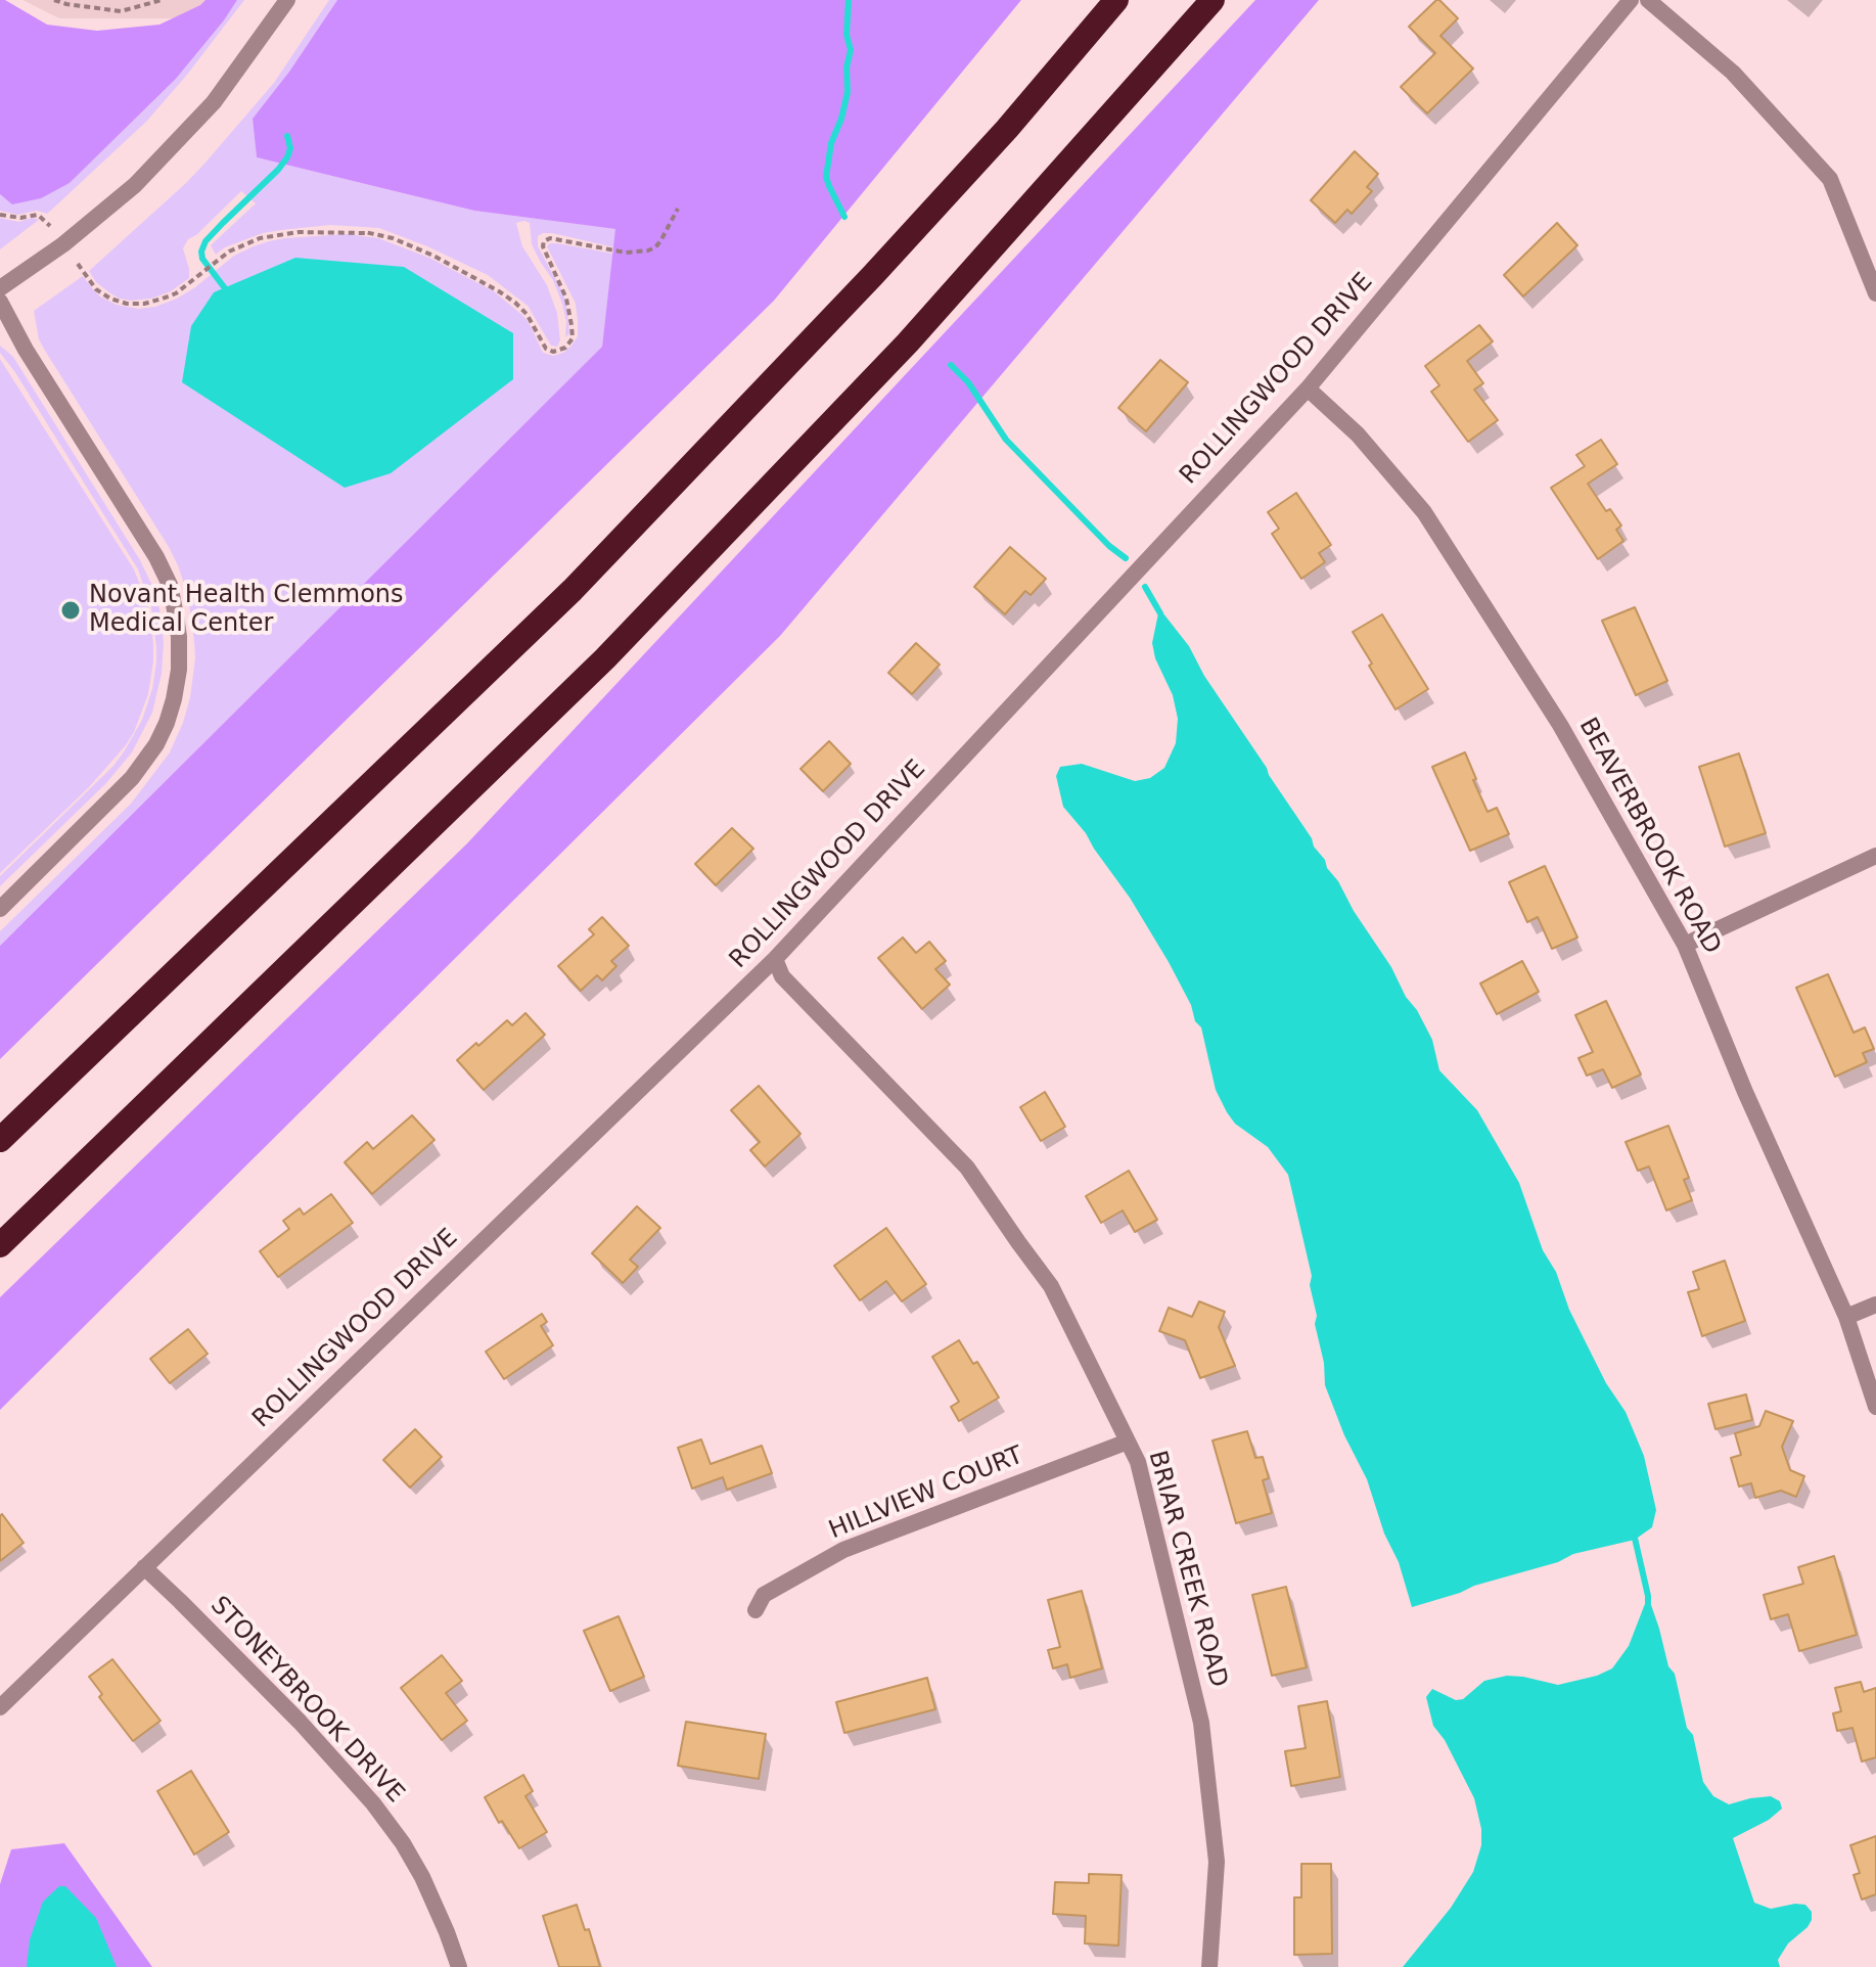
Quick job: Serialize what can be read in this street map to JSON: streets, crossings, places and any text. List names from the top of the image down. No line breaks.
{"streets":{"street":["ROLLINGWOOD DRIVE","BEAVERBROOK ROAD","HILLVIEW COURT","BRIAR CREEK ROAD","STONEYBROOK DRIVE"]},"crossings":[["ROLLINGWOOD DRIVE","BEAVERBROOK ROAD"],["ROLLINGWOOD DRIVE","BRIAR CREEK ROAD"],["ROLLINGWOOD DRIVE","STONEYBROOK DRIVE"],["HILLVIEW COURT","BRIAR CREEK ROAD"]],"places":["Novant Health Clemmons Medical Center"]}
